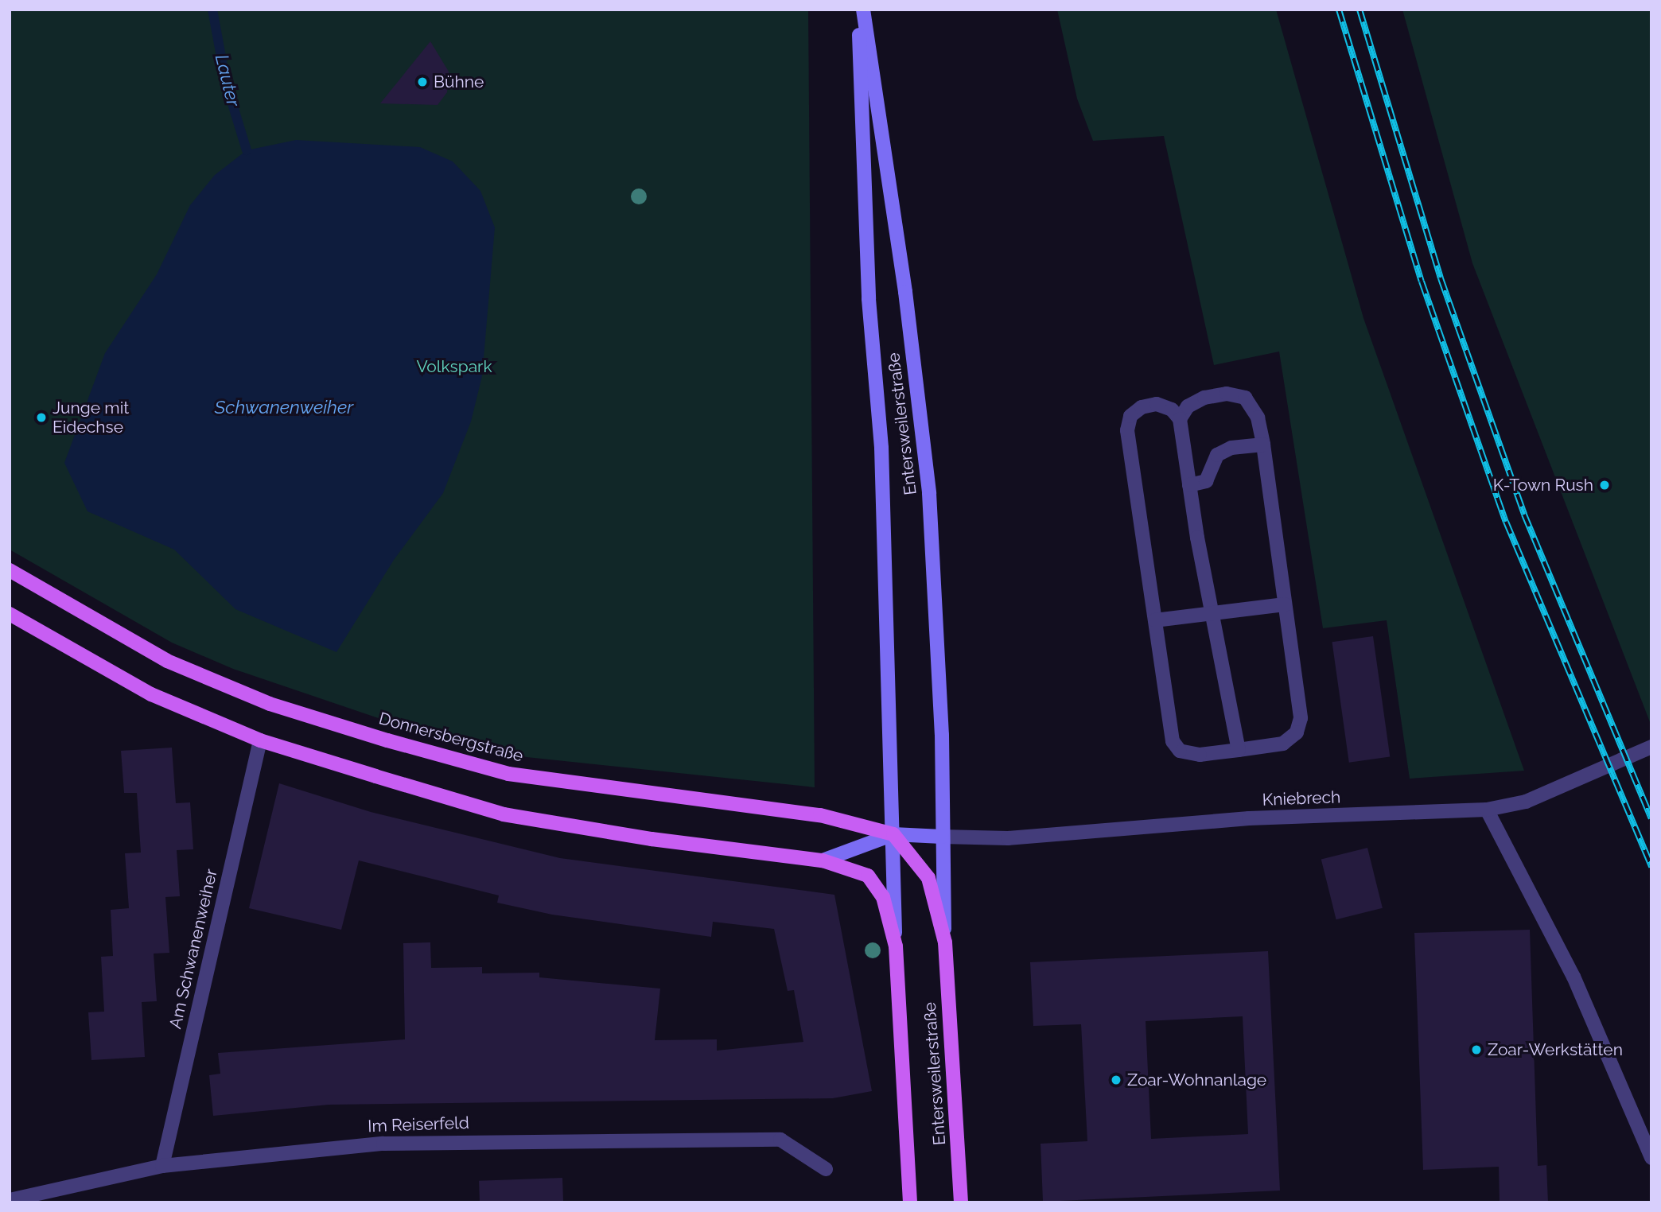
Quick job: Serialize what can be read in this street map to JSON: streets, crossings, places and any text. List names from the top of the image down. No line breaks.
{"streets":{"main road":["Entersweilerstraße","Donnersbergstraße"],"street":["Kniebrech","Am Schwanenweiher","Im Reiserfeld"]},"crossings":[["Entersweilerstraße","Donnersbergstraße"],["Entersweilerstraße","Kniebrech"],["Am Schwanenweiher","Im Reiserfeld"]],"water":["Lauter","Schwanenweiher"],"parks":["Volkspark"],"places":["Bühne","Junge mit Eidechse","K-Town Rush","Zoar-Werkstätten","Zoar-Wohnanlage"]}
